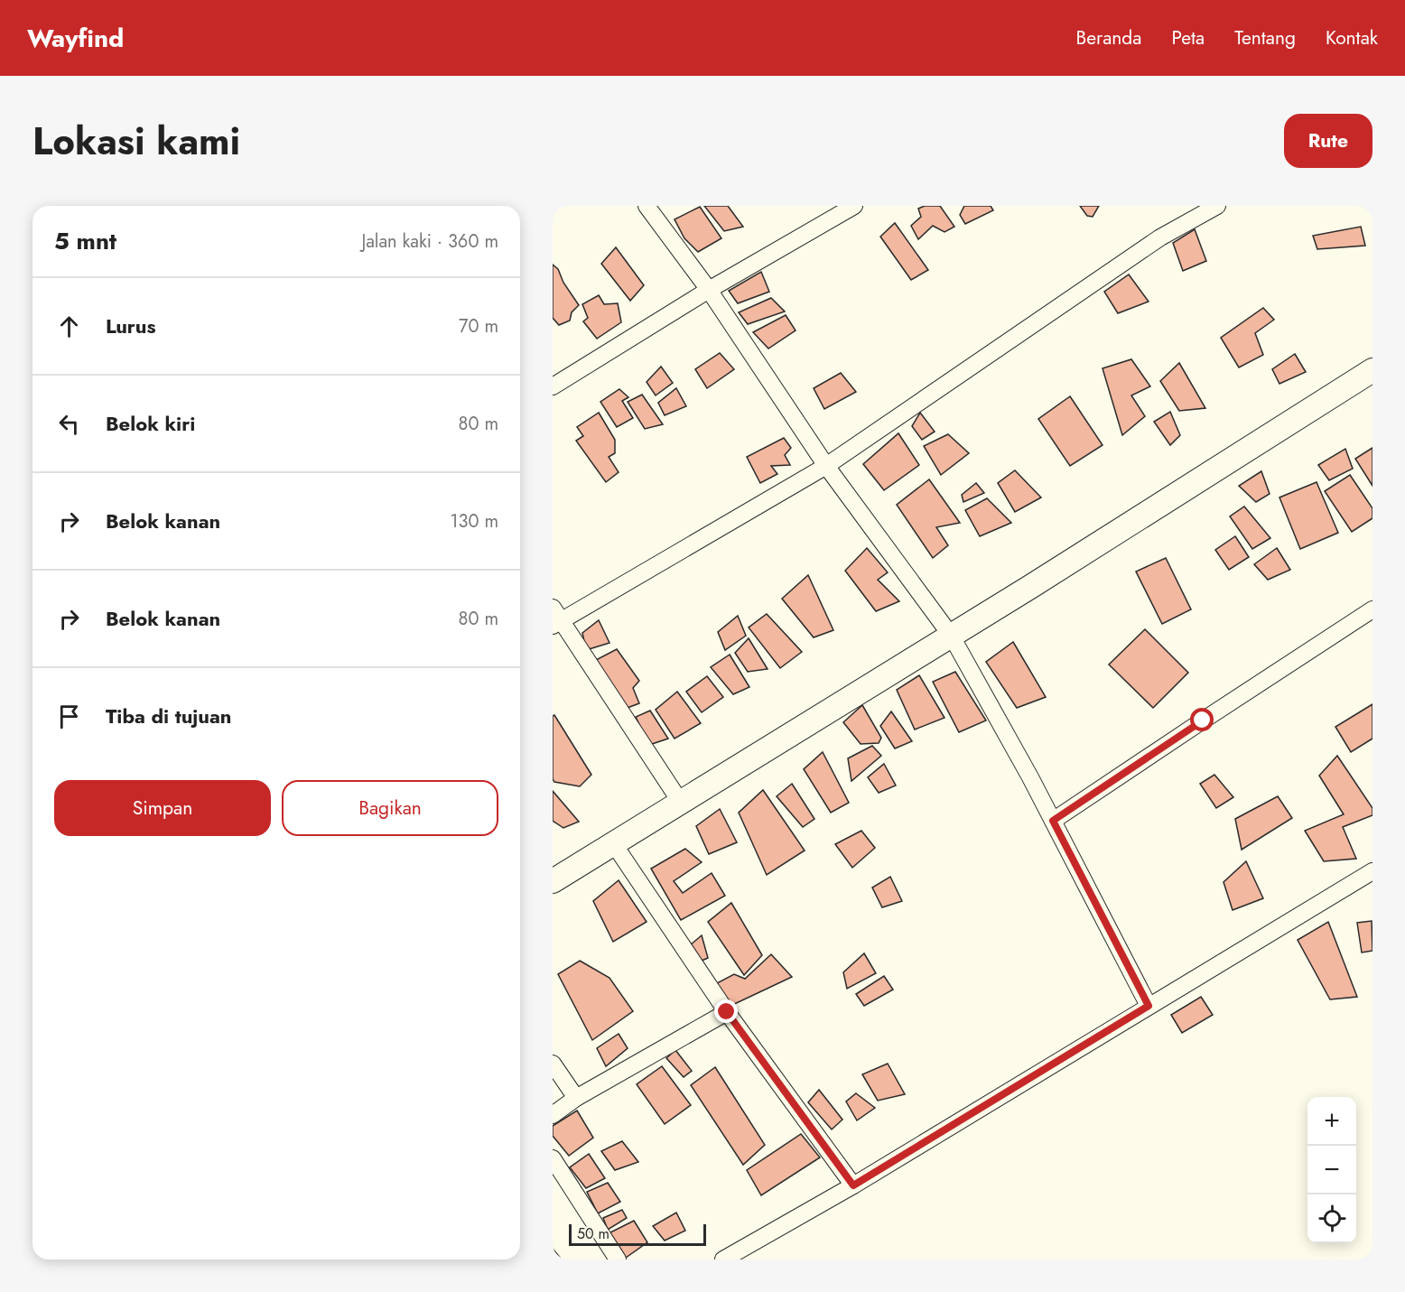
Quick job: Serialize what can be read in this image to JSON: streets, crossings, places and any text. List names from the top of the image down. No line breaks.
{"scale_bar":"50 m","page":{"header":"Wayfind","nav":["Beranda","Peta","Tentang","Kontak"],"title":"Lokasi kami","buttons":["Rute",["Simpan","Bagikan"]],"heading":["5 mnt","Jalan kaki · 360 m"],"list":[["Lurus","70 m"],["Belok kiri","80 m"],["Belok kanan","130 m"],["Belok kanan","80 m"],"Tiba di tujuan"],"map_buttons":["+","−"],"scale":"50 m"}}
